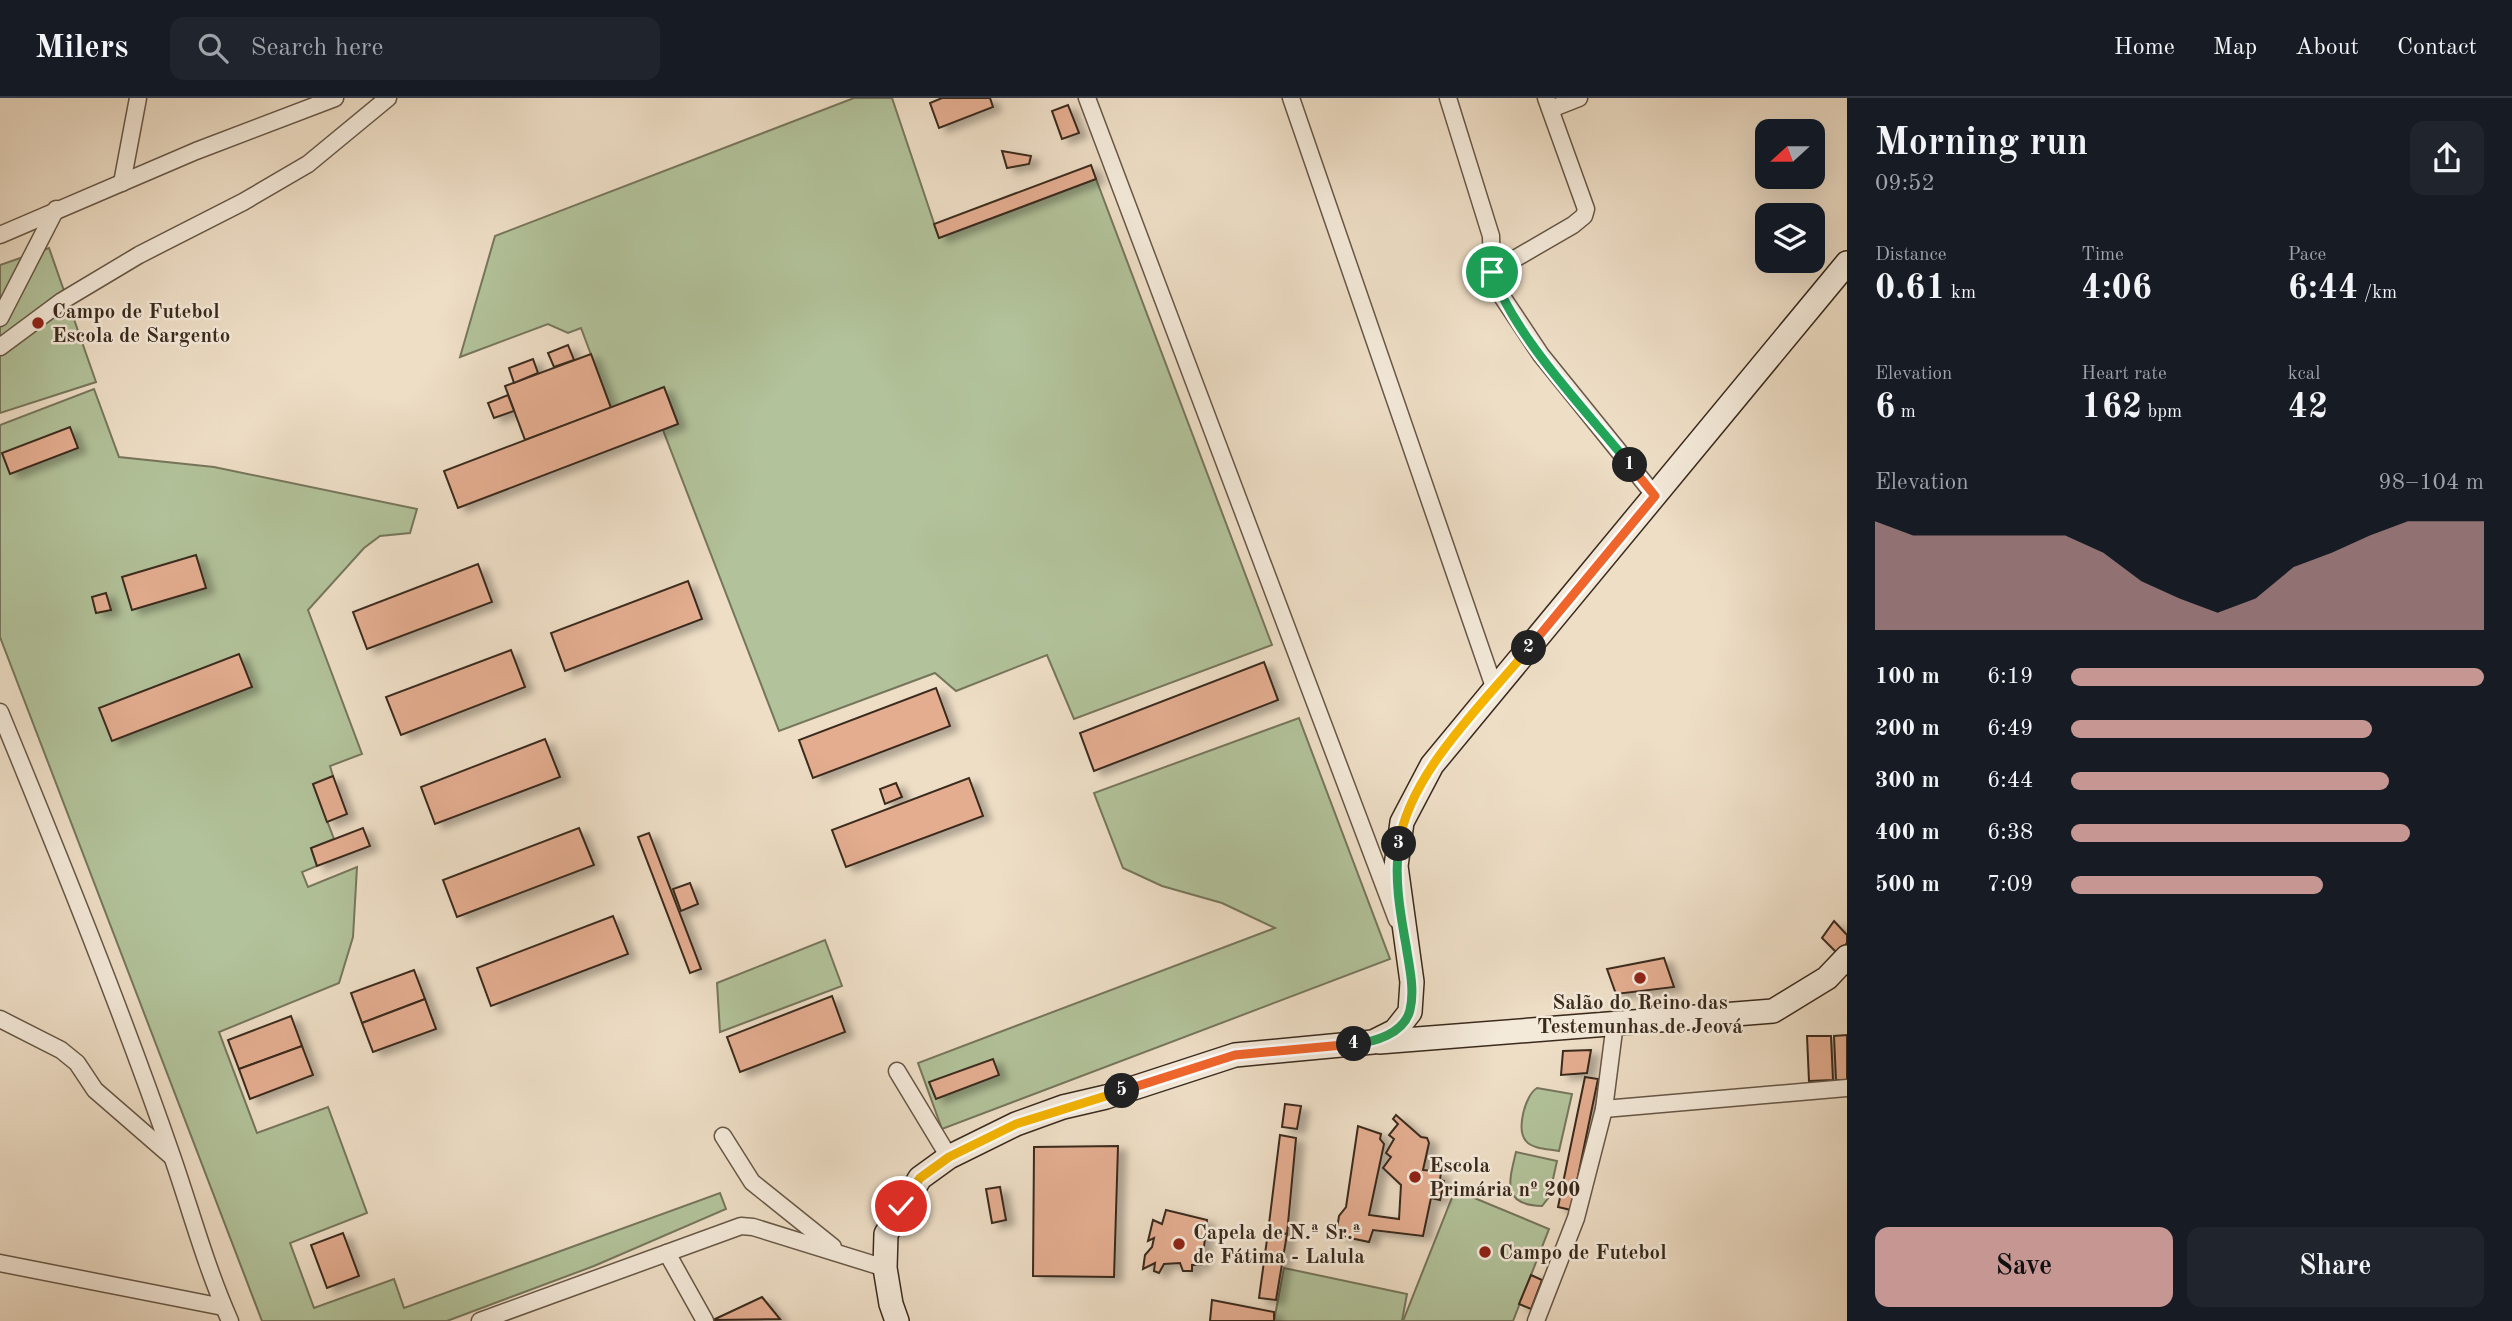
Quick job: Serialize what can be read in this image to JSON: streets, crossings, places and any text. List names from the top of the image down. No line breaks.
{"places":["Campo de Futebol Escola de Sargento","Salão do Reino das Testemunhas de Jeová","Escola Primária nº 200","Capela de N.ª Sr.ª de Fátima - Lalula","Campo de Futebol"],"north":"left","page":{"header":"Milers","search":"Search here","nav":["Home","Map","About","Contact"],"heading":["Morning run","09:52"],"stats":[["Distance","0.61 km"],["Time","4:06"],["Pace","6:44 /km"],["Elevation","6 m"],["Heart rate","162 bpm"],["kcal","42"]],"pins":["1","2","3","4","5"],"chart":["Elevation","98–104 m"],"list":[{"name":"100 m","note":"6:19"},{"name":"200 m","note":"6:49"},{"name":"300 m","note":"6:44"},{"name":"400 m","note":"6:38"},{"name":"500 m","note":"7:09"}],"buttons":["Save","Share"]}}
